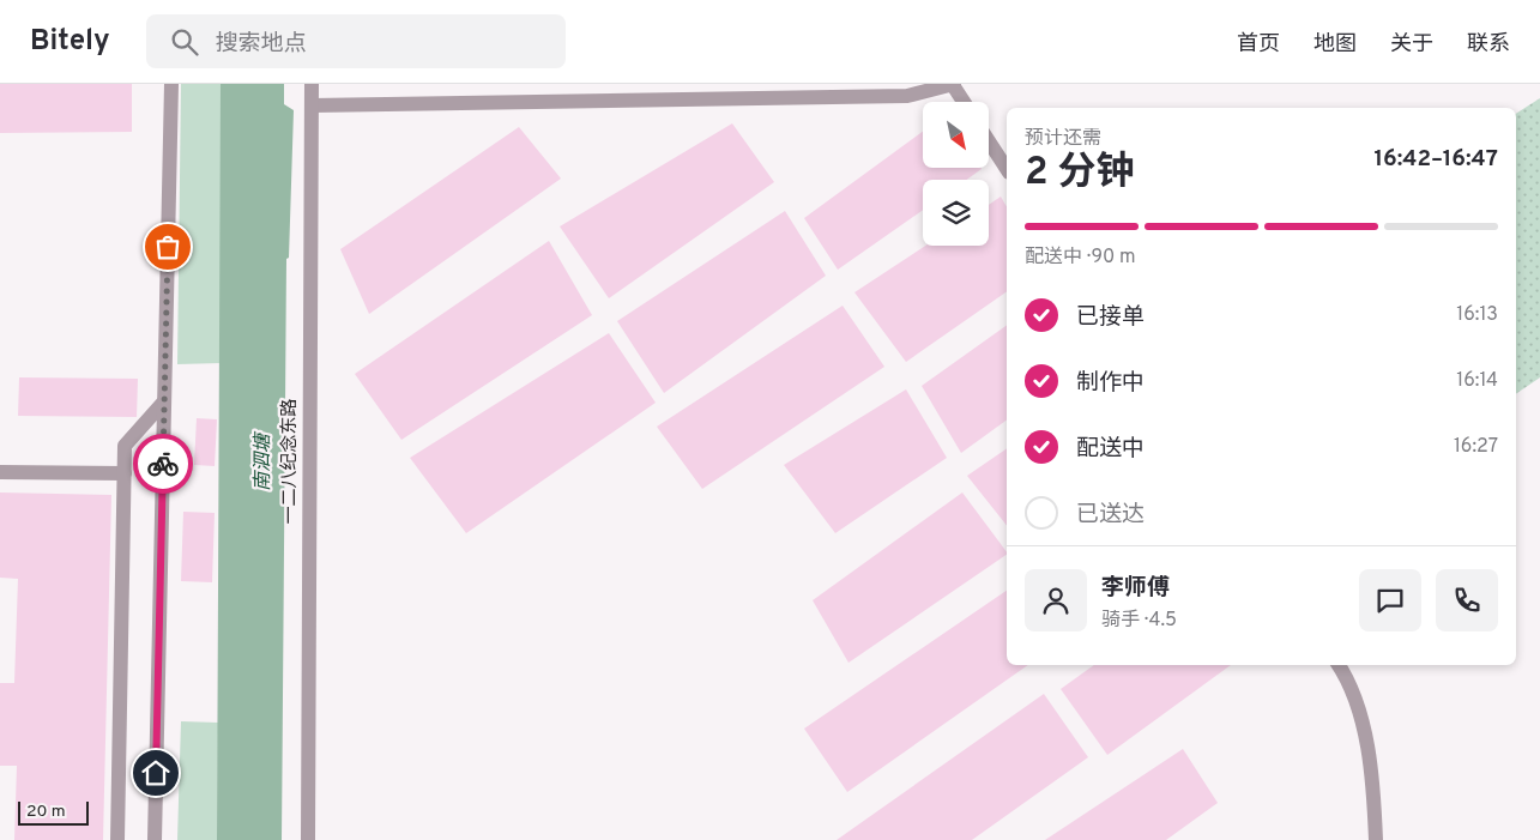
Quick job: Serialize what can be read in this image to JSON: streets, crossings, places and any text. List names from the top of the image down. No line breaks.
{"streets":{"street":["一二八纪念东路"]},"water":["南泗塘"],"scale_bar":"20 m","north":"bottom right","page":{"header":"Bitely","search":"搜索地点","nav":["首页","地图","关于","联系"],"heading":["2 分钟","预计还需","16:42–16:47"],"panel":["李师傅","骑手 · 4.5"],"bar":"配送中 · 90 m","list":[["已接单","16:13"],["制作中","16:14"],["配送中","16:27"],"已送达"],"scale":"20 m"}}
